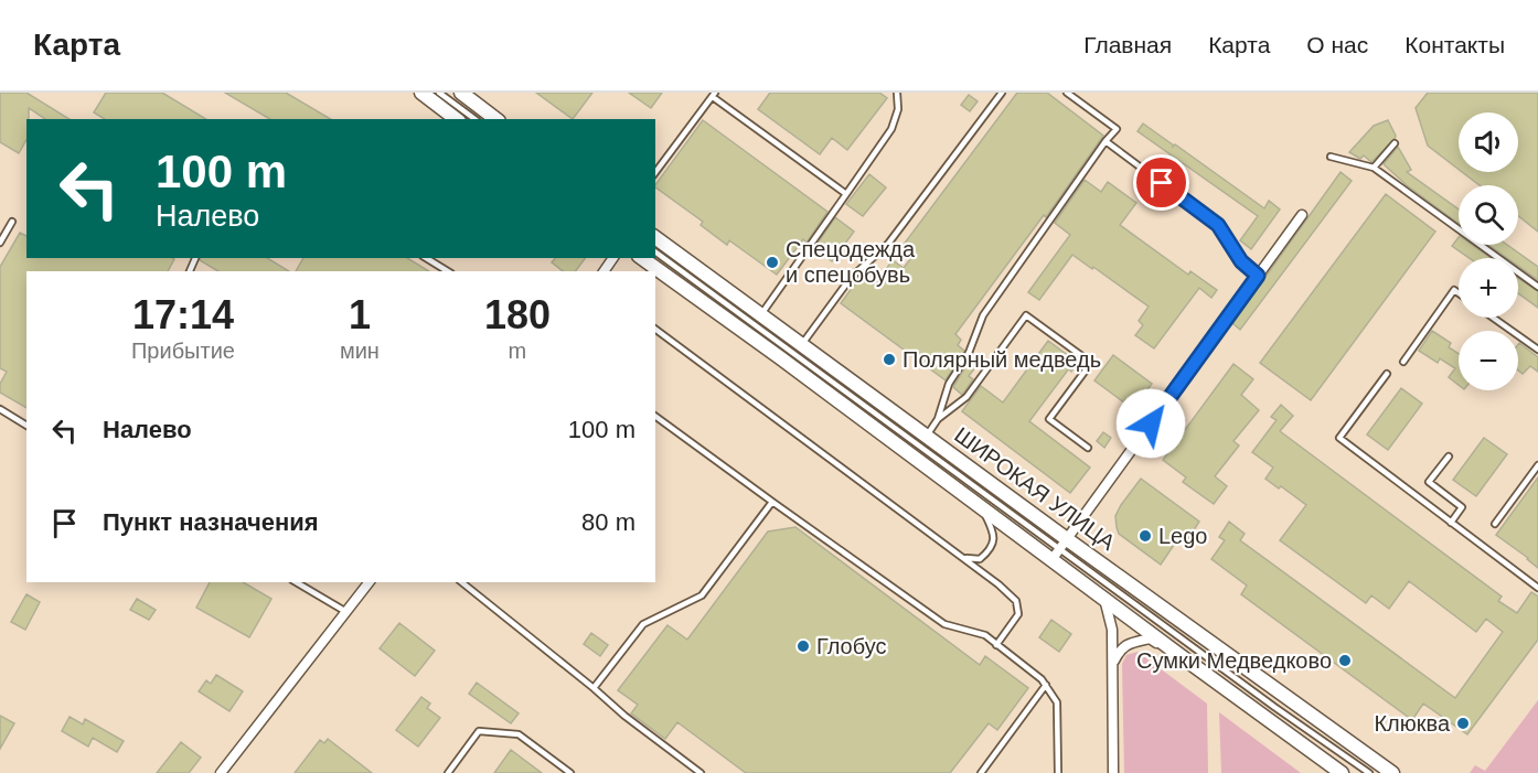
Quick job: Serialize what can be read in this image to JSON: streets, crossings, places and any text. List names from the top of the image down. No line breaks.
{"streets":{"main road":["ШИРОКАЯ УЛИЦА"]},"places":["Спецодежда и спецобувь","Полярный медведь","Lego","Глобус","Сумки Медведково","Клюква"],"page":{"header":"Карта","nav":["Главная","Карта","О нас","Контакты"],"map_buttons":["+","−"],"turn":["100 m","Налево"],"eta":["17:14","Прибытие","1","мин","180","m"],"list":[{"name":"Налево","value":"100 m"},{"name":"Пункт назначения","value":"80 m"}]}}
